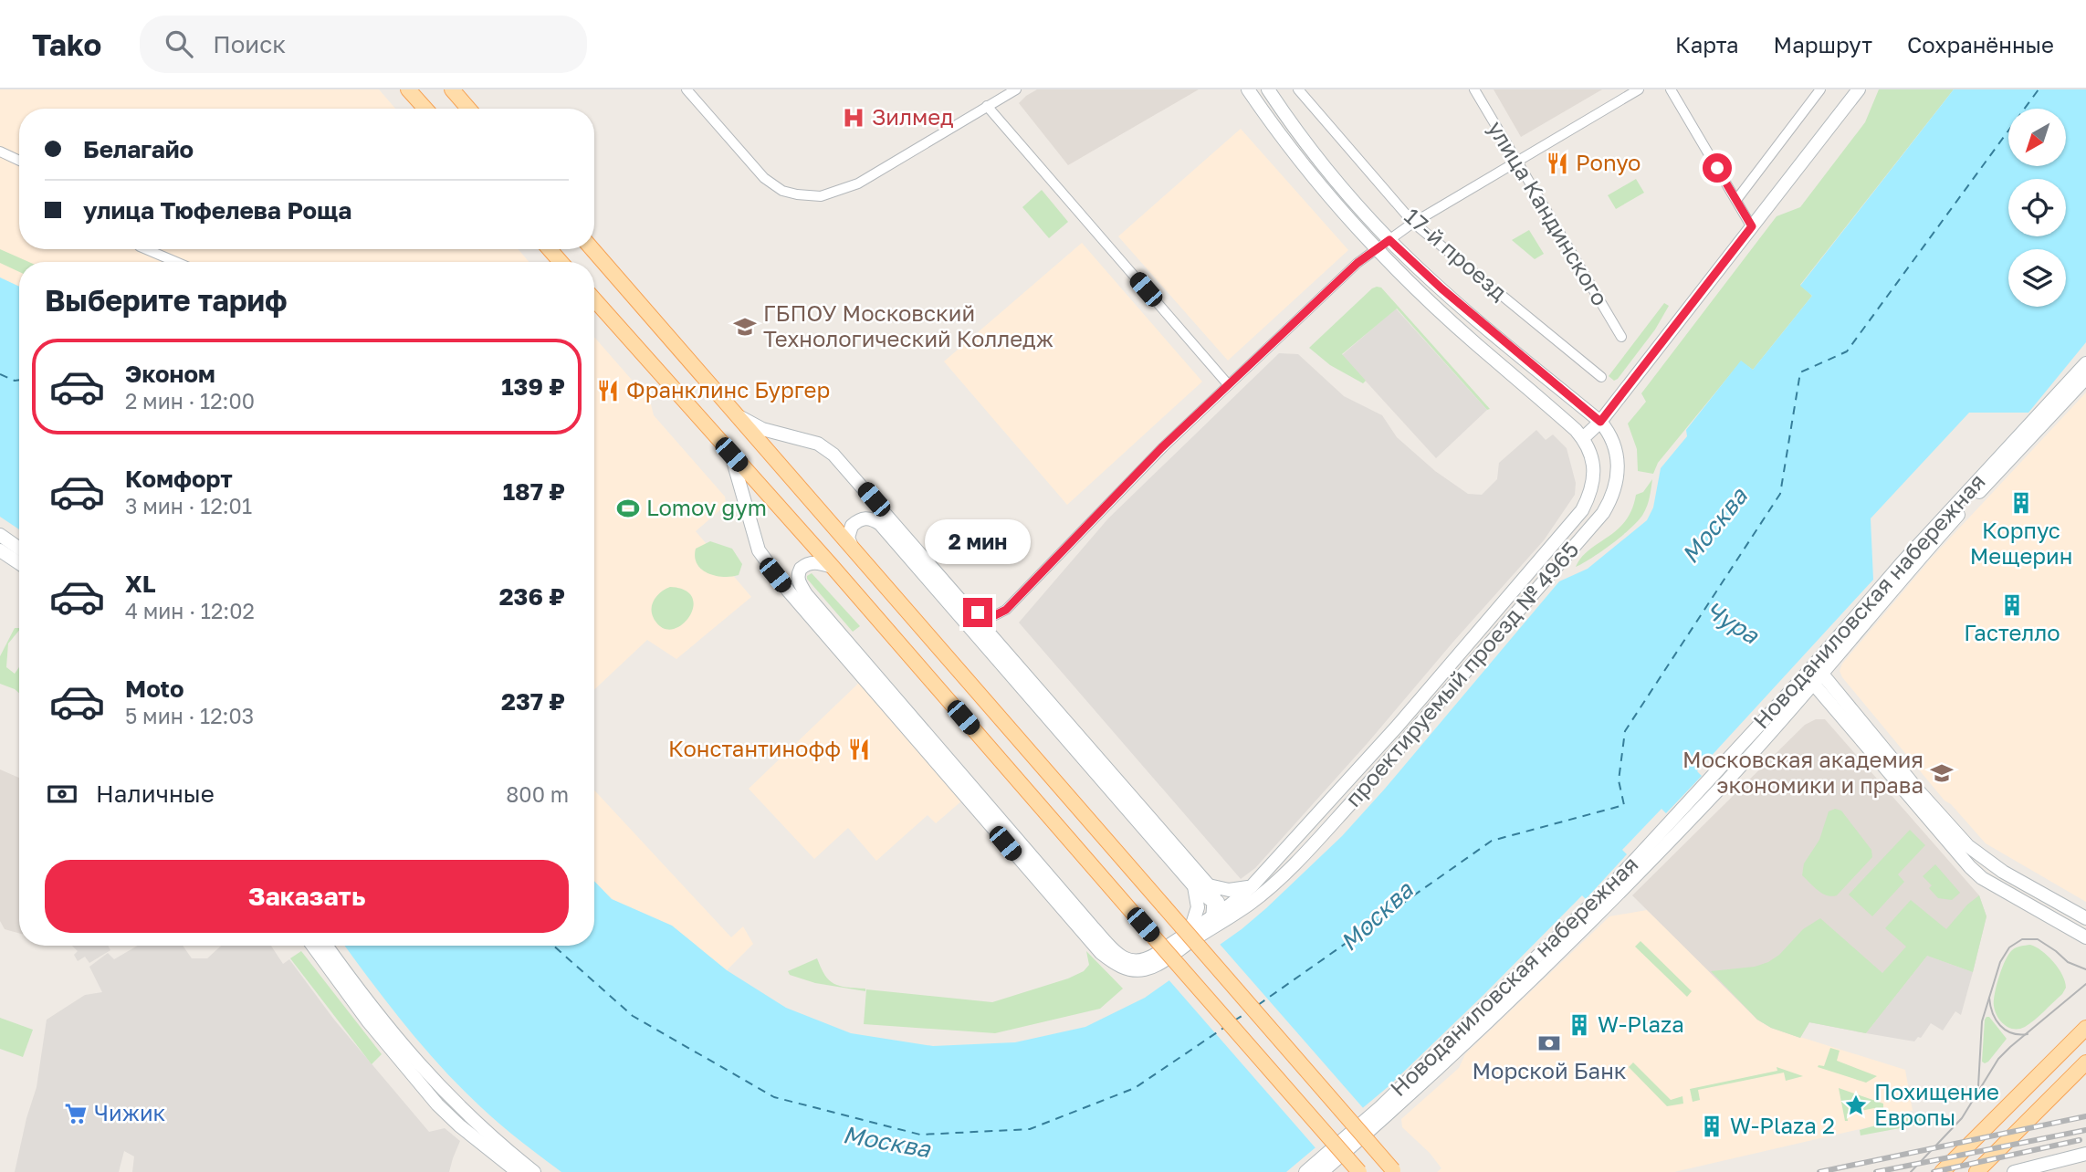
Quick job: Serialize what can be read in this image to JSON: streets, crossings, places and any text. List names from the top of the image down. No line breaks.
{"streets":{"main road":["Новоданиловская набережная","проектируемый проезд № 4965"],"street":["улица Кандинского","17-й проезд"]},"water":["Москва","Чура"],"places":{"hospital":["Зилмед"],"restaurant":["Ponyo","Франклинс Бургер","Константинофф"],"school or university":["ГБПОУ Московский Технологический Колледж","Московская академия экономики и права"],"building":["Корпус Мещерин","Гастелло","W-Plaza","W-Plaza 2"],"sports":["Lomov gym"],"bank":["Морской Банк"],"place":["Похищение Европы"],"supermarket":["Чижик"]},"north":"bottom left","page":{"header":"Tako","search":"Поиск","nav":["Карта","Маршрут","Сохранённые"],"banner":["Белагайо","улица Тюфелева Роща"],"heading":"Выберите тариф","list":[{"name":"Эконом","note":"2 мин · 12:00","value":"139 ₽"},{"name":"Комфорт","note":"3 мин · 12:01","value":"187 ₽"},{"name":"XL","note":"4 мин · 12:02","value":"236 ₽"},{"name":"Moto","note":"5 мин · 12:03","value":"237 ₽"}],"bubble":"2 мин","pay":["Наличные","800 m"],"buttons":"Заказать"}}
